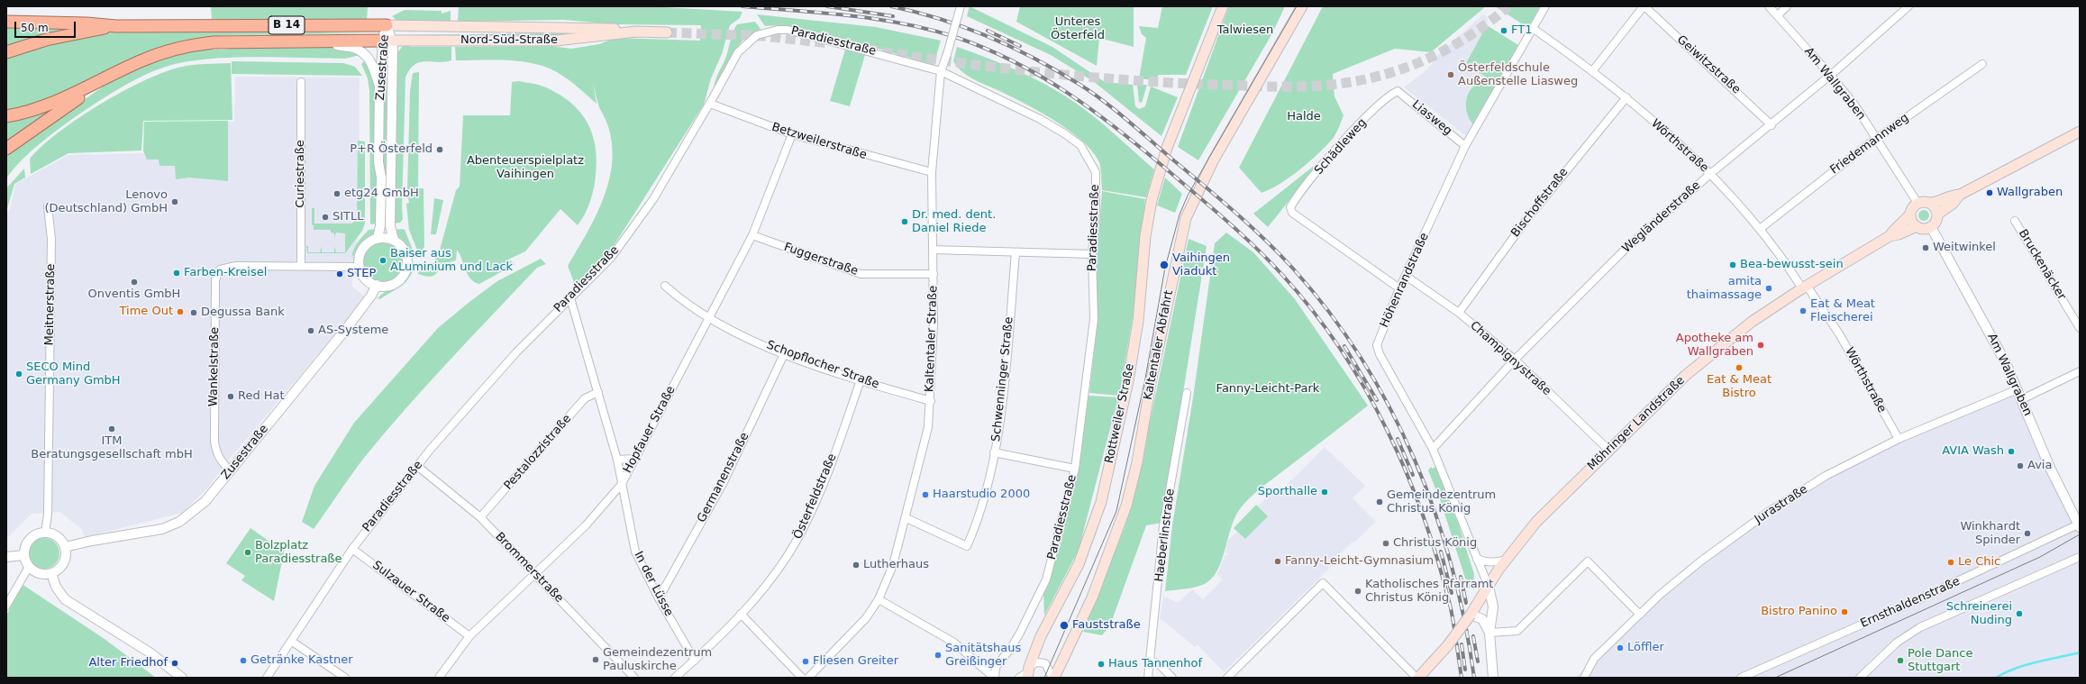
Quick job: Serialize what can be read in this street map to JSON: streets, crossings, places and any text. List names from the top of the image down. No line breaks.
{"streets":{"highway":["B 14"],"main road":["Nord-Süd-Straße","Kaltentaler Abfahrt","Rottweiler Straße","Möhringer Landstraße"],"street":["Paradiesstraße","Geiwitzstraße","Zusestraße","Am Wallgraben","Liasweg","Betzweilerstraße","Friedemannweg","Wörthstraße","Schädleweg","Curiestraße","Bischoffstraße","Wegländerstraße","Fuggerstraße","Bruckenäcker","Höhenrandstraße","Meitnerstraße","Kaltentaler Straße","Champignystraße","Schopflocher Straße","Wankelstraße","Schwenninger Straße","Hopfauer Straße","Pestalozzistraße","Germanenstraße","Österfeldstraße","Jurastraße","Haeberlinstraße","Brommerstraße","In der Lüsse","Sulzauer Straße","Ernsthaldenstraße"]},"crossings":[["B 14","Nord-Süd-Straße"],["B 14","Zusestraße"],["Nord-Süd-Straße","Zusestraße"],["Paradiesstraße","Betzweilerstraße"],["Paradiesstraße","Kaltentaler Straße"],["Paradiesstraße","Brommerstraße"],["Paradiesstraße","In der Lüsse"],["Paradiesstraße","Sulzauer Straße"],["Geiwitzstraße","Wegländerstraße"],["Zusestraße","Meitnerstraße"],["Zusestraße","Wankelstraße"],["Am Wallgraben","Friedemannweg"],["Am Wallgraben","Wegländerstraße"],["Am Wallgraben","Möhringer Landstraße"],["Am Wallgraben","Jurastraße"],["Am Wallgraben","Ernsthaldenstraße"],["Liasweg","Schädleweg"],["Liasweg","Höhenrandstraße"],["Betzweilerstraße","Kaltentaler Straße"],["Betzweilerstraße","Hopfauer Straße"],["Friedemannweg","Wörthstraße"],["Wörthstraße","Bischoffstraße"],["Wörthstraße","Wegländerstraße"],["Wörthstraße","Höhenrandstraße"],["Wörthstraße","Möhringer Landstraße"],["Wörthstraße","Jurastraße"],["Schädleweg","Höhenrandstraße"],["Curiestraße","Wankelstraße"],["Bischoffstraße","Champignystraße"],["Wegländerstraße","Höhenrandstraße"],["Wegländerstraße","Champignystraße"],["Fuggerstraße","Kaltentaler Straße"],["Fuggerstraße","Hopfauer Straße"],["Höhenrandstraße","Champignystraße"],["Höhenrandstraße","Möhringer Landstraße"],["Kaltentaler Straße","Schopflocher Straße"],["Kaltentaler Straße","Schwenninger Straße"],["Champignystraße","Möhringer Landstraße"],["Schopflocher Straße","Hopfauer Straße"],["Schopflocher Straße","Germanenstraße"],["Schopflocher Straße","Österfeldstraße"],["Hopfauer Straße","Brommerstraße"],["Hopfauer Straße","In der Lüsse"],["Hopfauer Straße","Sulzauer Straße"],["Pestalozzistraße","Brommerstraße"],["Pestalozzistraße","In der Lüsse"],["Germanenstraße","In der Lüsse"],["Österfeldstraße","In der Lüsse"]],"parks":["Unteres Österfeld","Talwiesen","Halde","Abenteuerspielplatz Vaihingen","Fanny-Leicht-Park"],"places":["FT1","Österfeldschule Außenstelle Liasweg","P+R Österfeld","Wallgraben","etg24 GmbH","Lenovo (Deutschland) GmbH","SITLL","Dr. med. dent. Daniel Riede","Weitwinkel","Baiser aus ALuminium und Lack","Vaihingen Viadukt","Bea-bewusst-sein","Farben-Kreisel","STEP","Onventis GmbH","amita thaimassage","Eat & Meat Fleischerei","Time Out","Degussa Bank","AS-Systeme","Apotheke am Wallgraben","Eat & Meat Bistro","SECO Mind Germany GmbH","Red Hat","ITM Beratungsgesellschaft mbH","AVIA Wash","Avia","Sporthalle","Haarstudio 2000","Gemeindezentrum Christus König","Winkhardt Spinder","Christus König","Bolzplatz Paradiesstraße","Fanny-Leicht-Gymnasium","Le Chic","Lutherhaus","Katholisches Pfarramt Christus König","Bistro Panino","Schreinerei Nuding","Fauststraße","Löffler","Sanitätshaus Greißinger","Gemeindezentrum Pauluskirche","Getränke Kastner","Pole Dance Stuttgart","Fliesen Greiter","Alter Friedhof","Haus Tannenhof"],"scale_bar":"50 m"}
